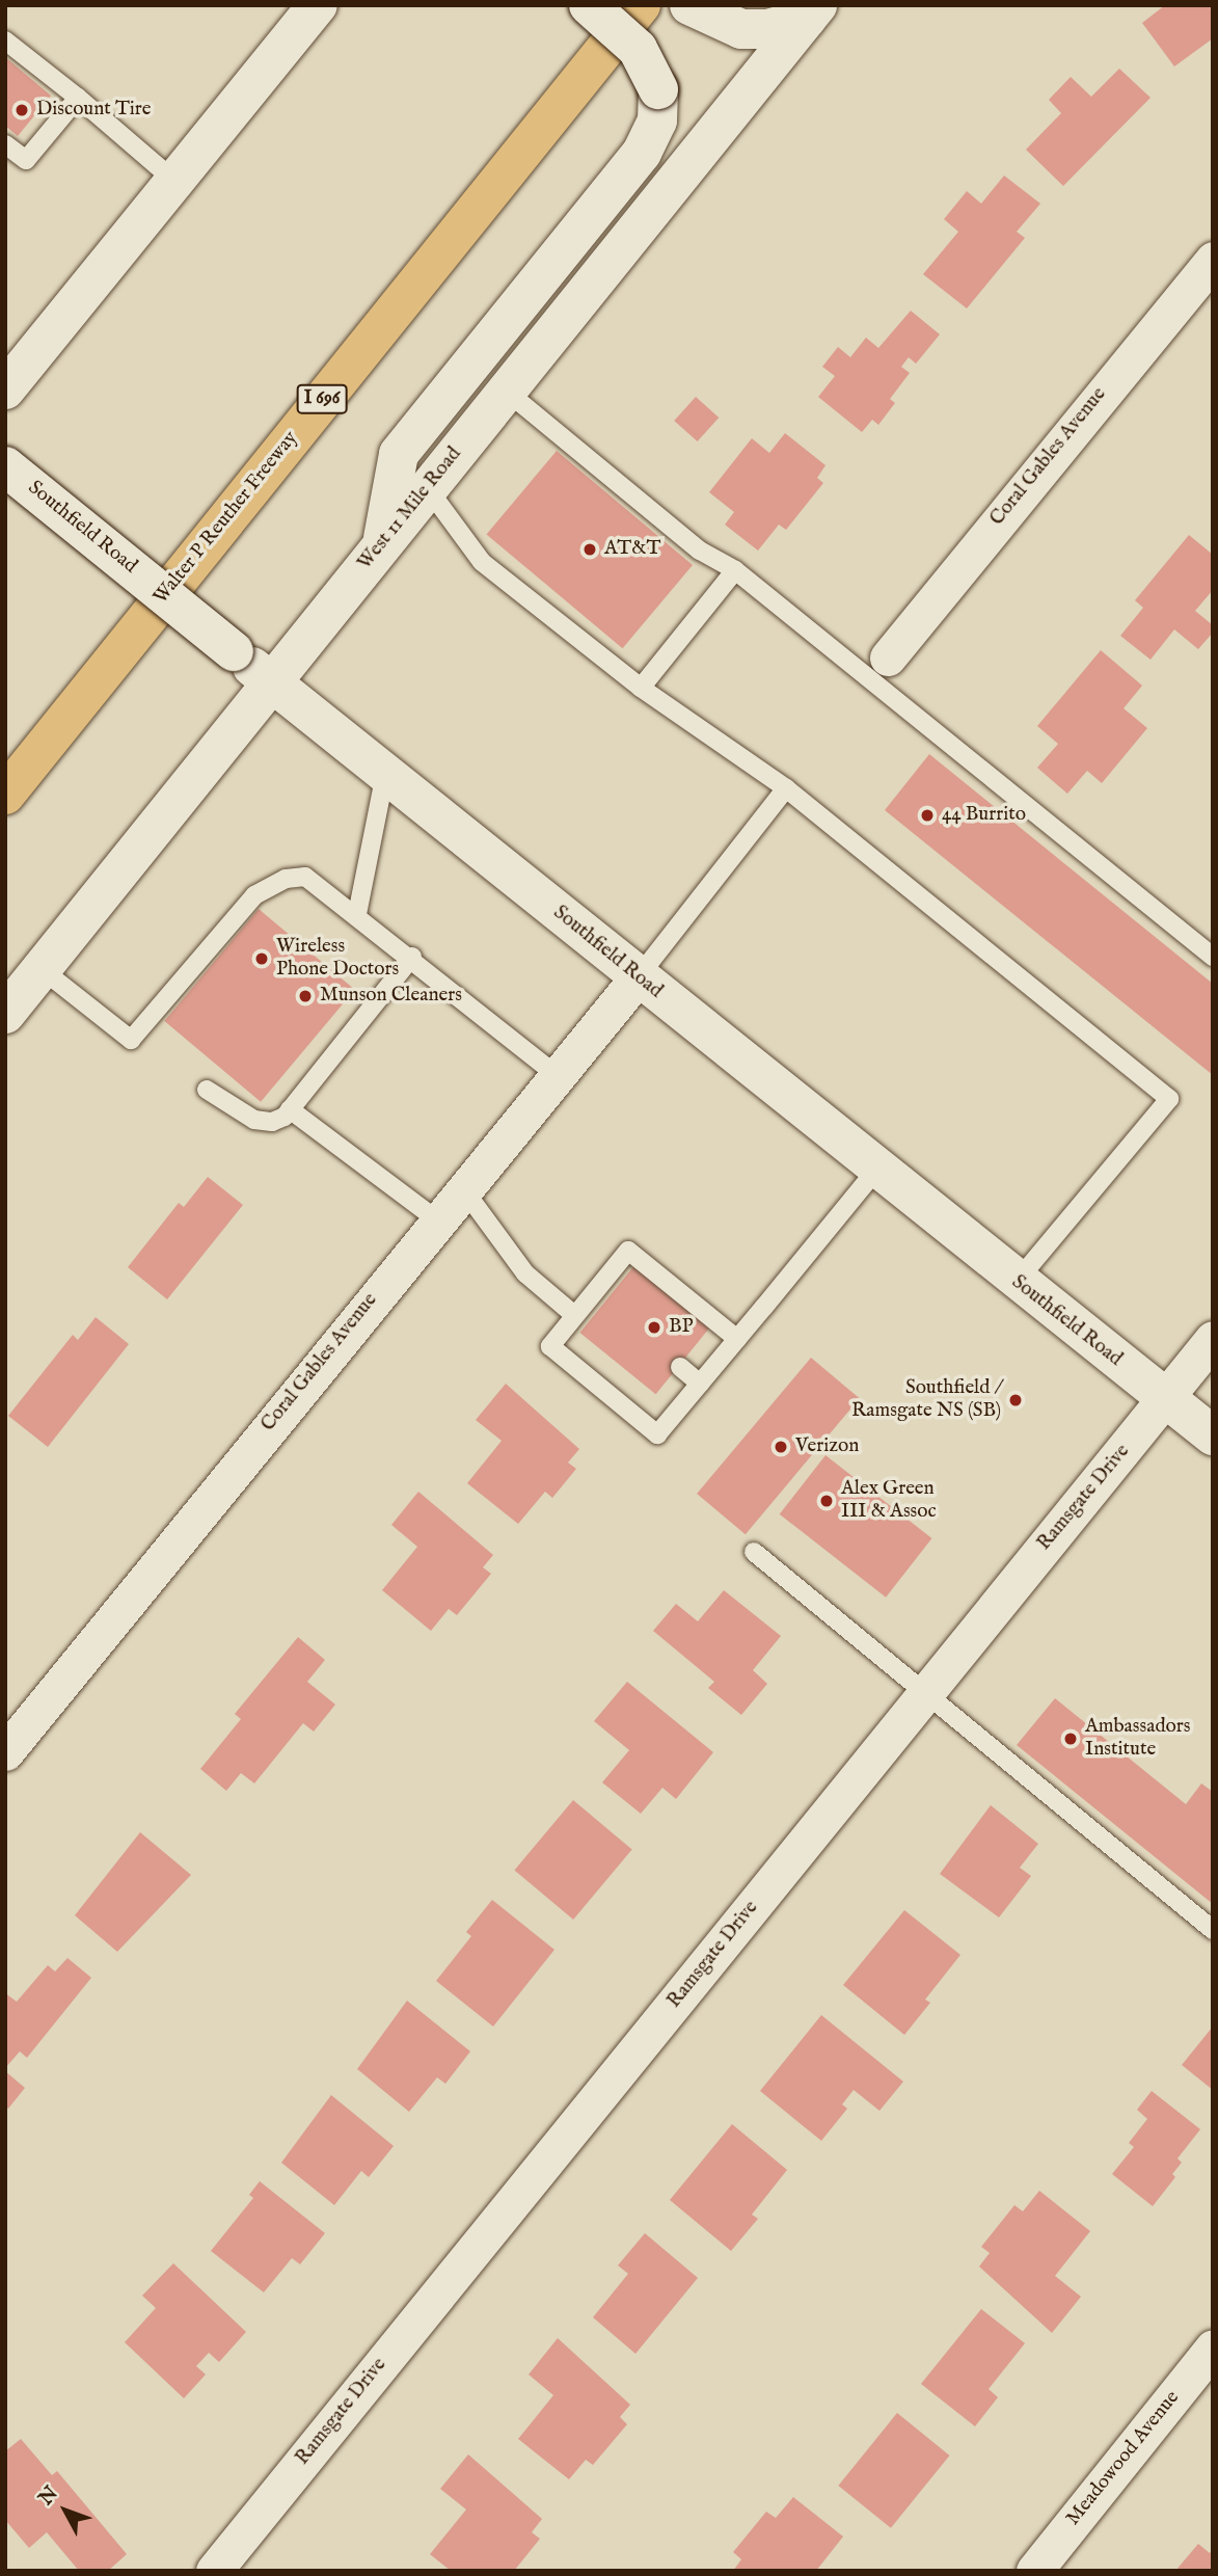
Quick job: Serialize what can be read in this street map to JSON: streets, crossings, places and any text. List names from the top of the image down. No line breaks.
{"streets":{"highway":["I 696","Walter P Reuther Freeway"],"main road":["West 11 Mile Road","Southfield Road"],"street":["Coral Gables Avenue","Ramsgate Drive","Meadowood Avenue"]},"crossings":[["Coral Gables Avenue","Southfield Road"],["West 11 Mile Road","Southfield Road"],["Southfield Road","Ramsgate Drive"]],"places":["Discount Tire","AT&T","44 Burrito","Wireless Phone Doctors","Munson Cleaners","BP","Southfield / Ramsgate NS (SB)","Verizon","Alex Green III & Assoc","Ambassadors Institute"],"north":"top left"}
